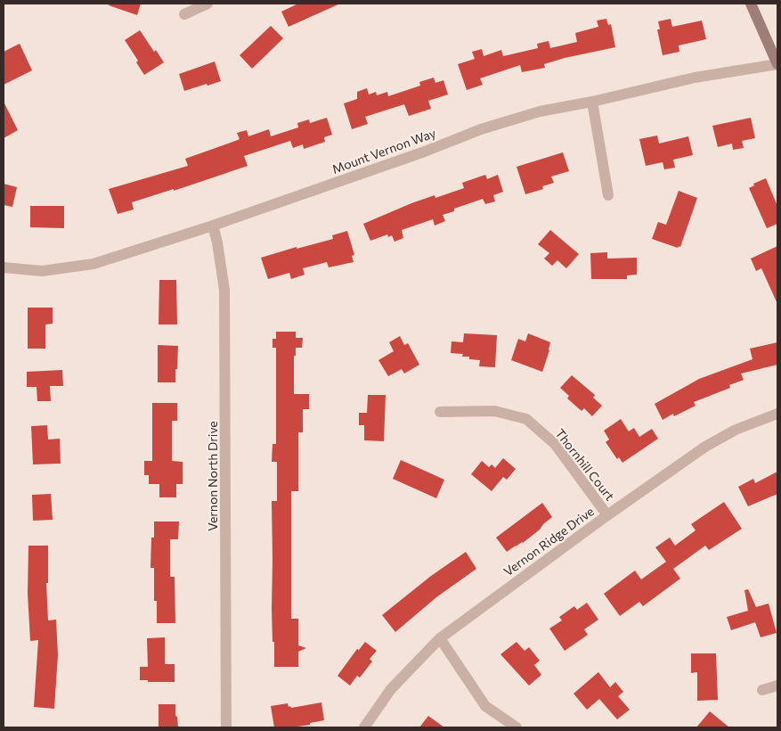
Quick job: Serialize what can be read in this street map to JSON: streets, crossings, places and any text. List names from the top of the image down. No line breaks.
{"streets":{"street":["Mount Vernon Way","Thornhill Court","Vernon North Drive","Vernon Ridge Drive"]},"crossings":[["Mount Vernon Way","Vernon North Drive"],["Thornhill Court","Vernon Ridge Drive"]]}
